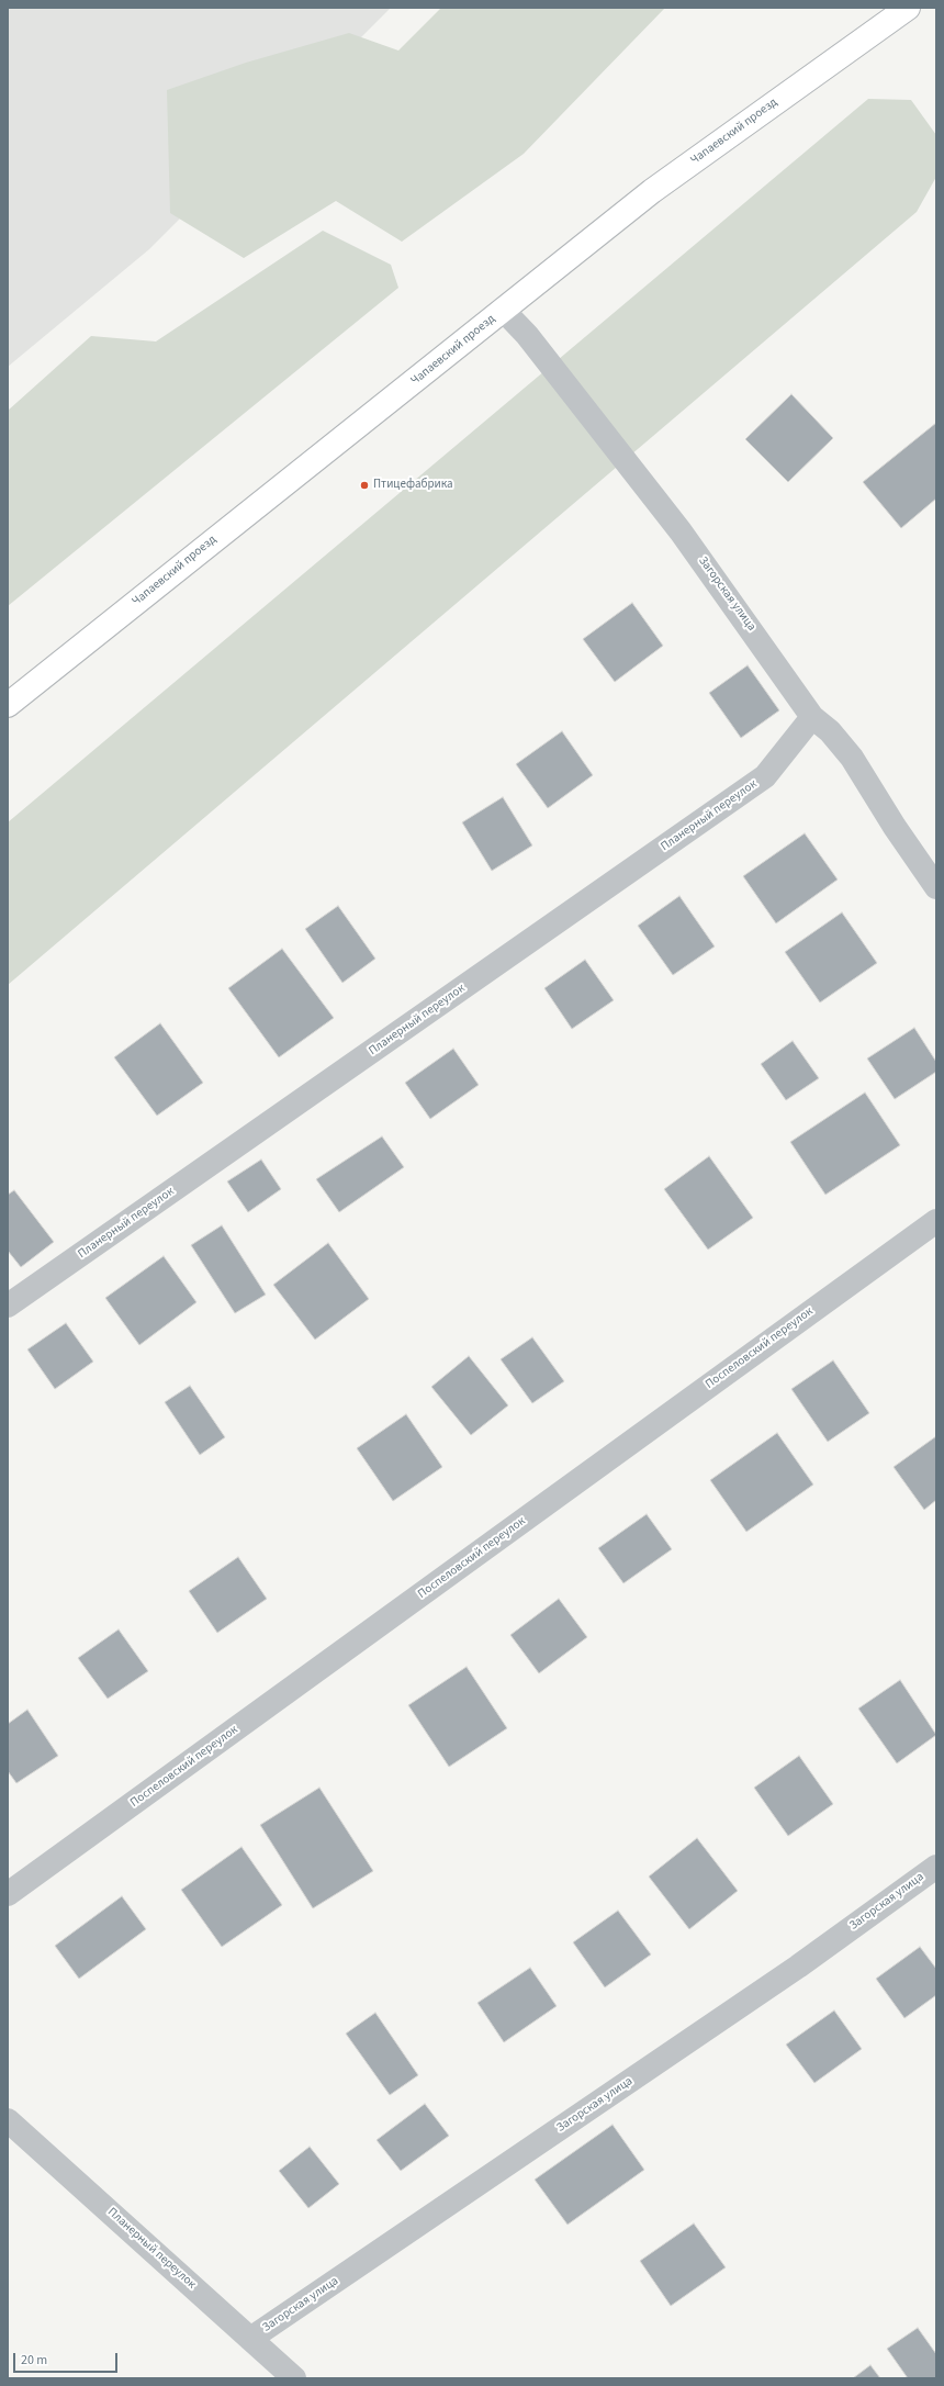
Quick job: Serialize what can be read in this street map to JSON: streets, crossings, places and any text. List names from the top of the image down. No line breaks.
{"streets":{"main road":["Чапаевский проезд"],"street":["Загорская улица","Планерный переулок","Поспеловский переулок"]},"crossings":[["Чапаевский проезд","Загорская улица"],["Загорская улица","Планерный переулок"]],"places":["Птицефабрика"],"scale_bar":"20 m"}
